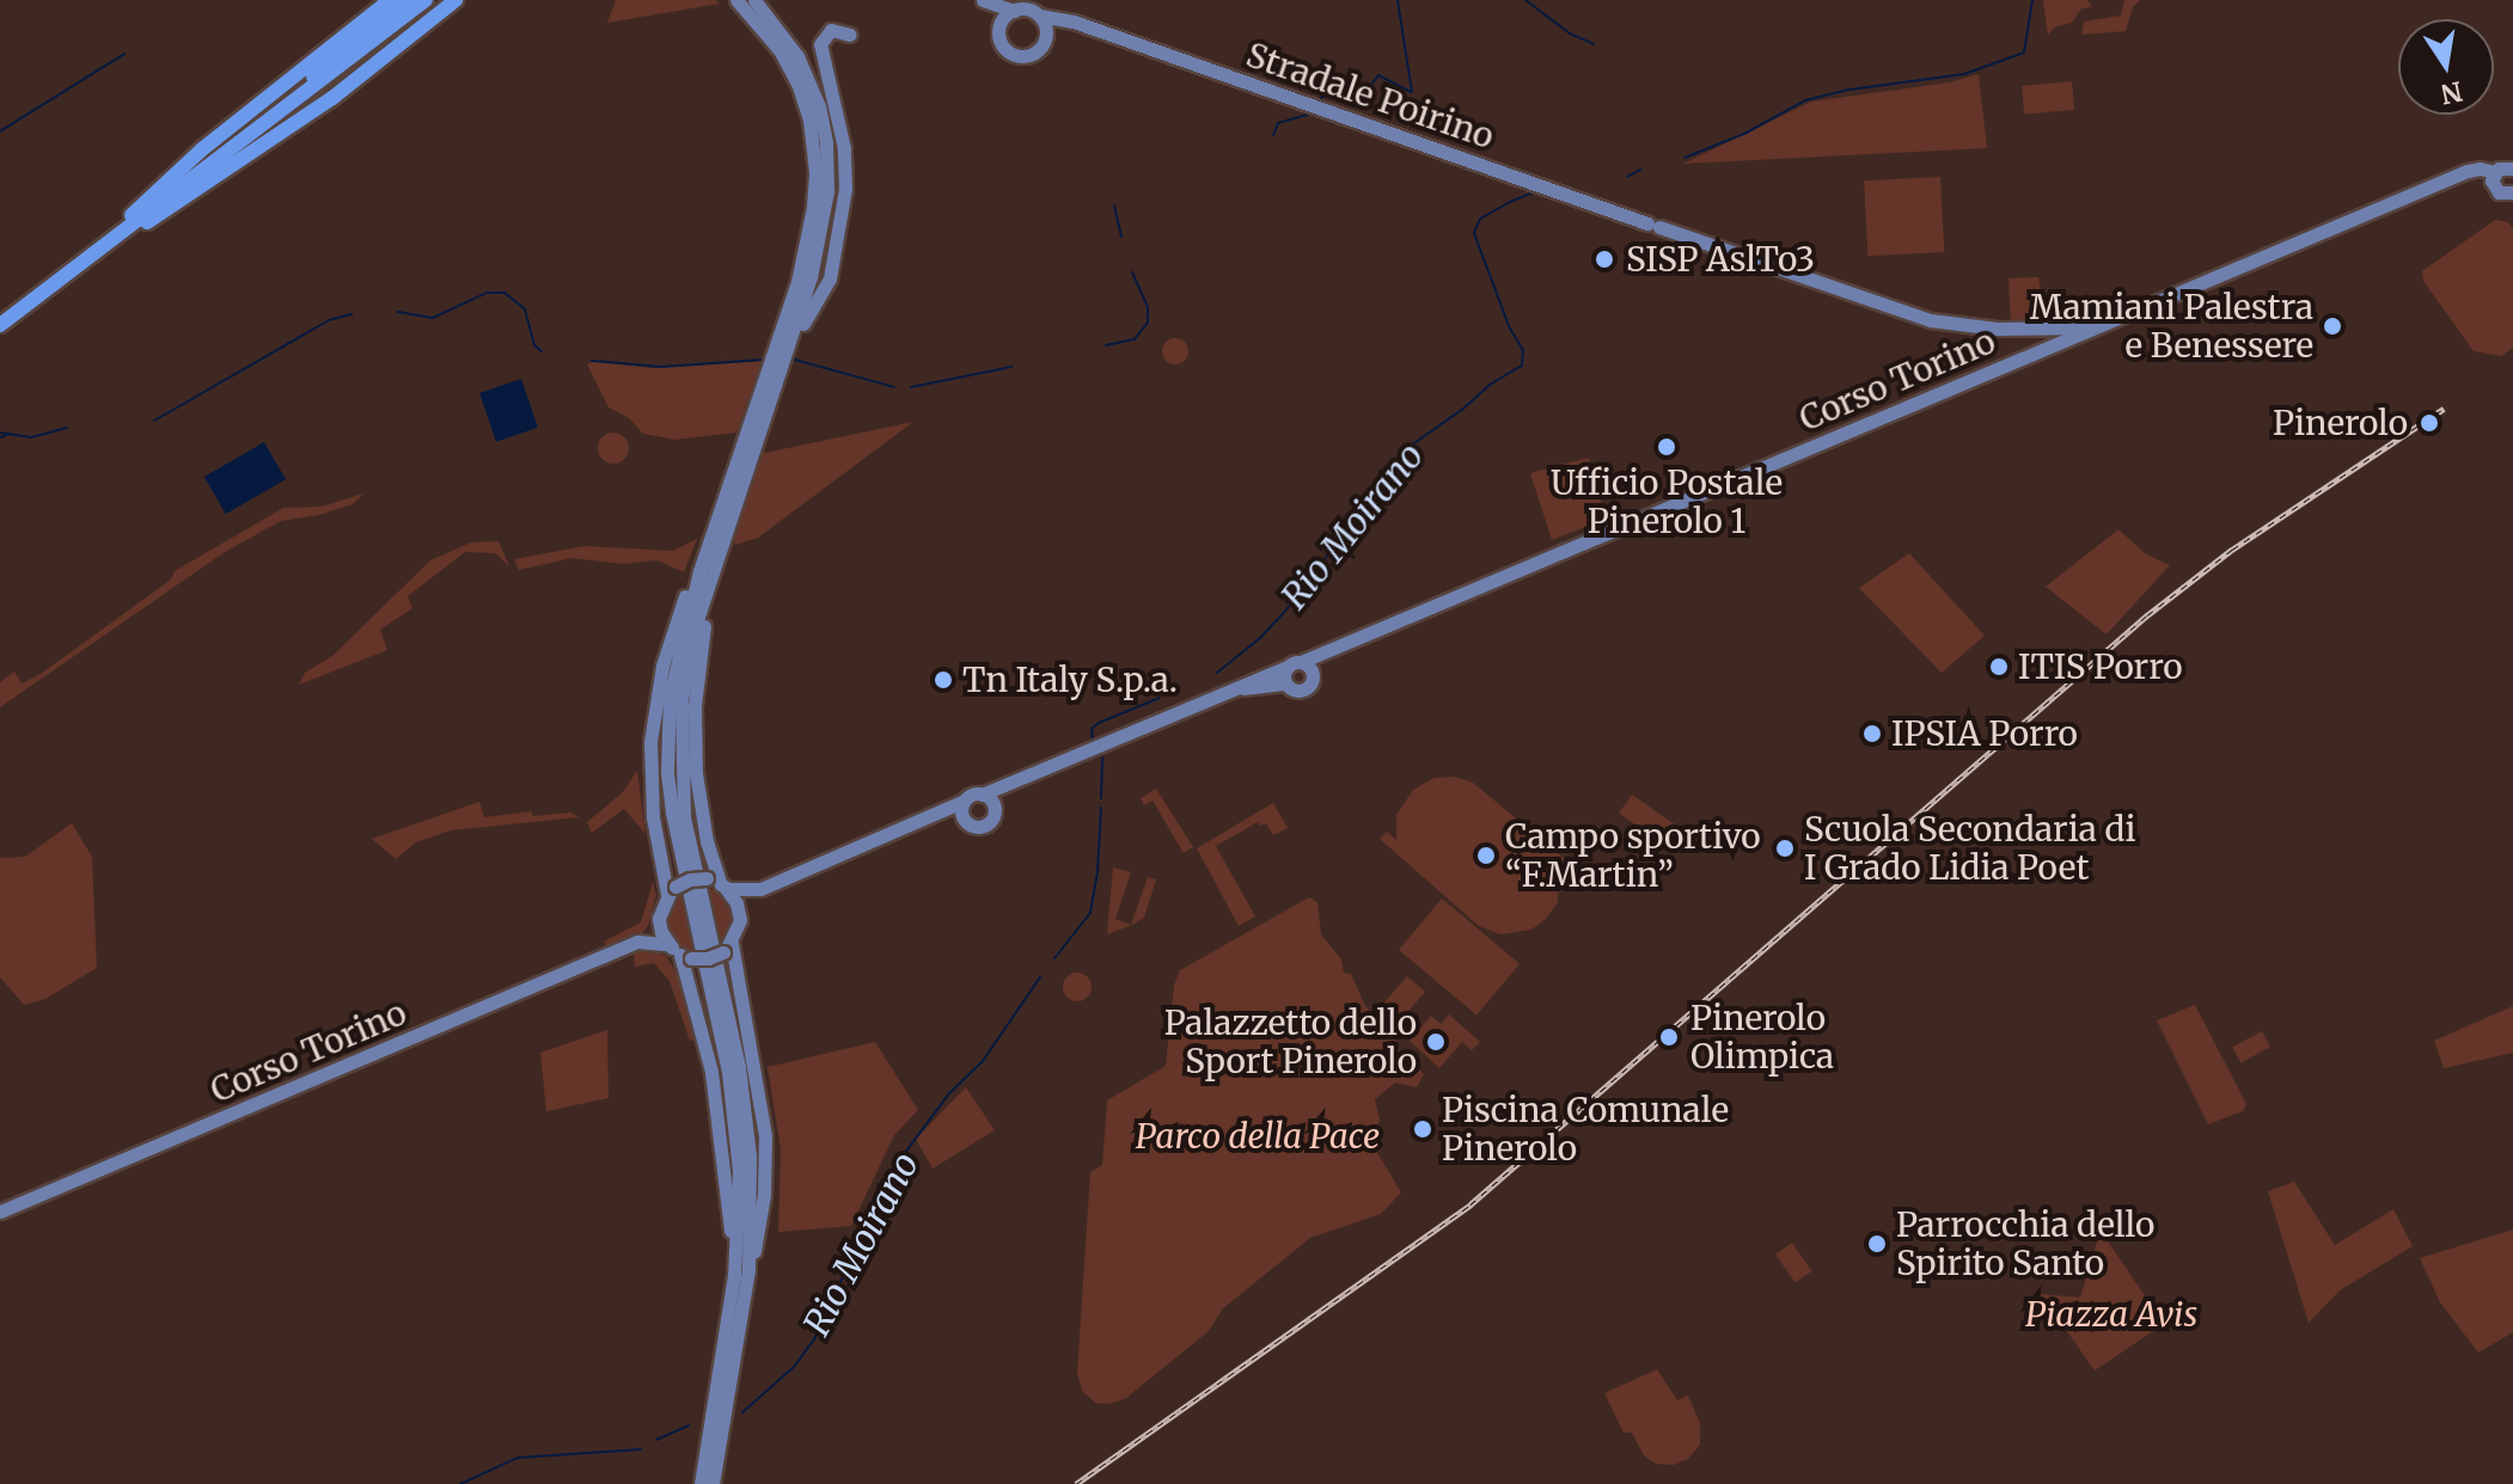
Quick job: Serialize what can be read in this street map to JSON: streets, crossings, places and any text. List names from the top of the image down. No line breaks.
{"streets":{"main road":["Stradale Poirino","Corso Torino"]},"crossings":[["Stradale Poirino","Corso Torino"]],"water":["Rio Moirano"],"parks":["Parco della Pace","Piazza Avis"],"places":["SISP AslTo3","Mamiani Palestra e Benessere","Pinerolo","Ufficio Postale Pinerolo 1","ITIS Porro","Tn Italy S.p.a.","IPSIA Porro","Scuola Secondaria di I Grado Lidia Poet","Campo sportivo “F.Martin”","Pinerolo Olimpica","Palazzetto dello Sport Pinerolo","Piscina Comunale Pinerolo","Parrocchia dello Spirito Santo"],"north":"bottom"}
